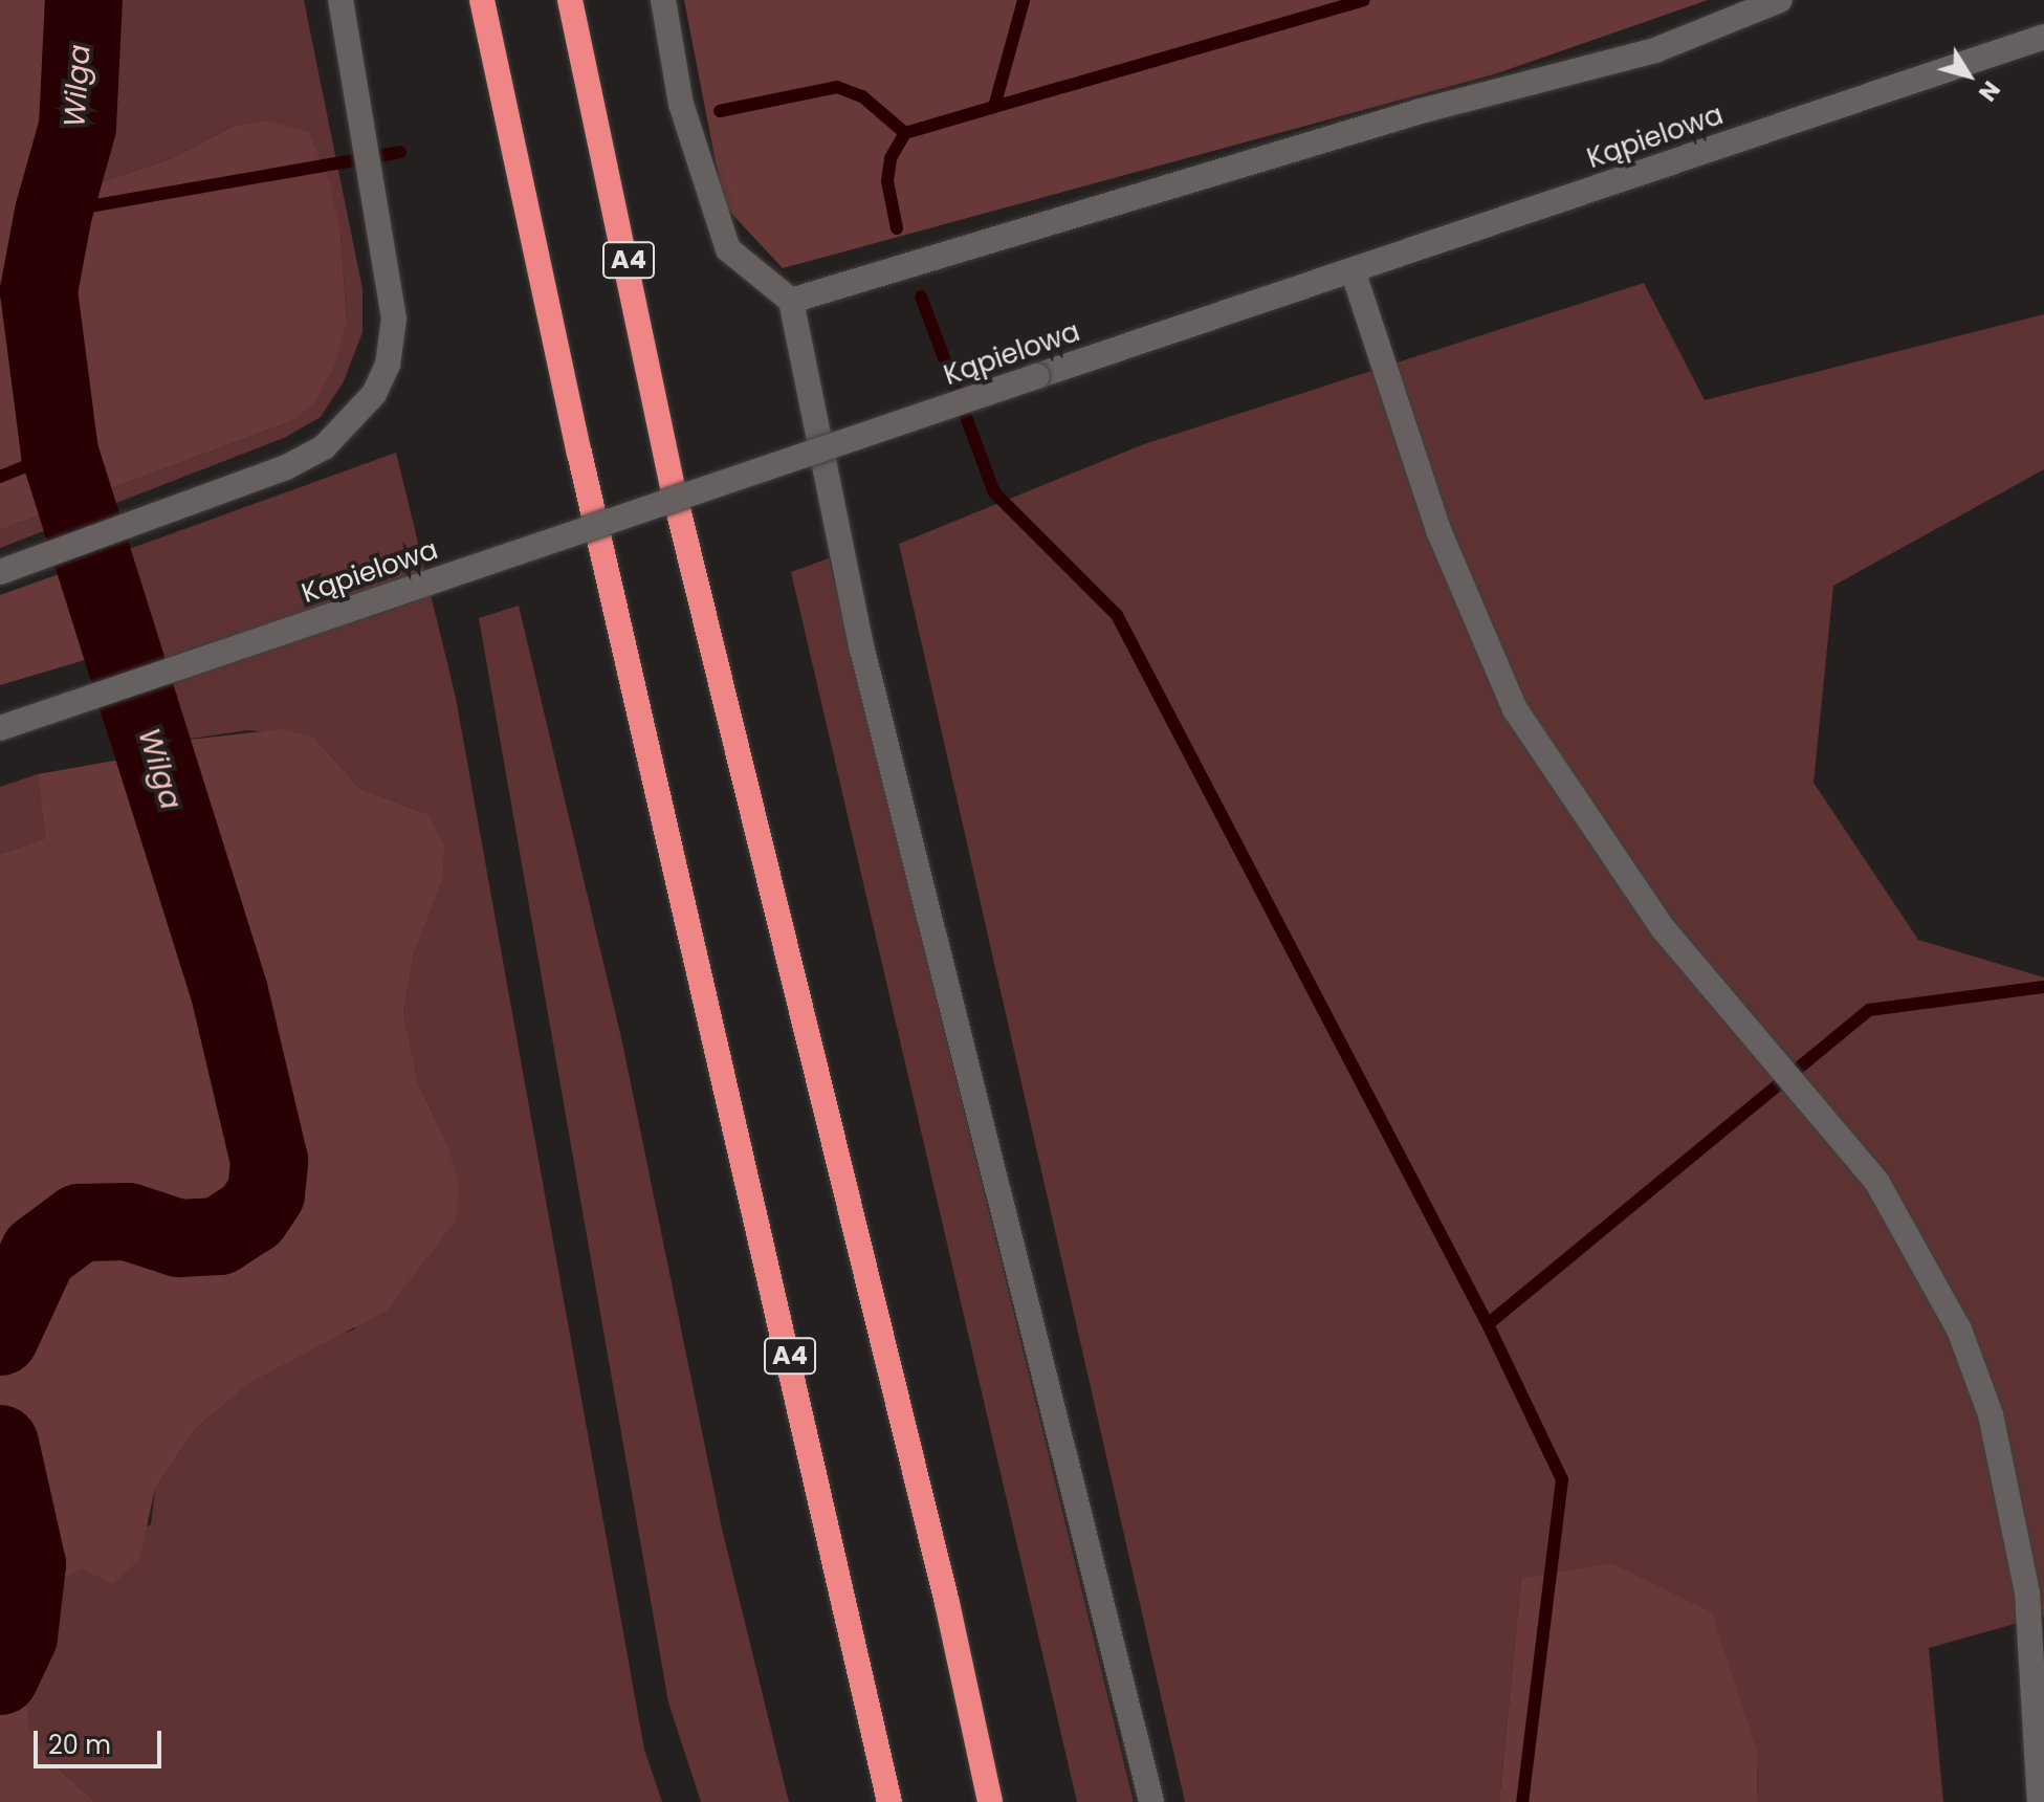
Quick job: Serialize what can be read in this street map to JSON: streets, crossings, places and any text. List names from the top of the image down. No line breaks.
{"streets":{"highway":["A4"],"street":["Kąpielowa"]},"water":["Wilga"],"scale_bar":"20 m","north":"bottom right"}
